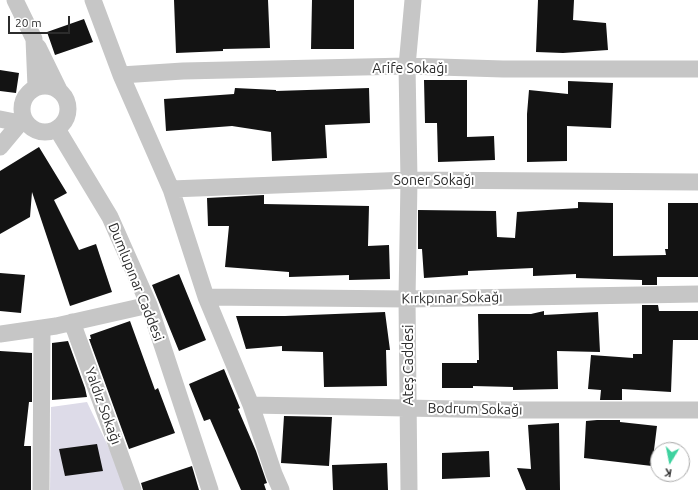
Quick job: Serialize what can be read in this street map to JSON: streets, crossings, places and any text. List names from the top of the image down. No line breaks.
{"streets":{"street":["Arife Sokağı","Soner Sokağı","Dumlupınar Caddesi","Kırkpınar Sokağı","Ateş Caddesi","Yaldız Sokağı","Bodrum Sokağı"]},"crossings":[["Arife Sokağı","Ateş Caddesi"],["Soner Sokağı","Ateş Caddesi"],["Kırkpınar Sokağı","Ateş Caddesi"],["Ateş Caddesi","Bodrum Sokağı"]],"scale_bar":"20 m","north":"bottom"}
